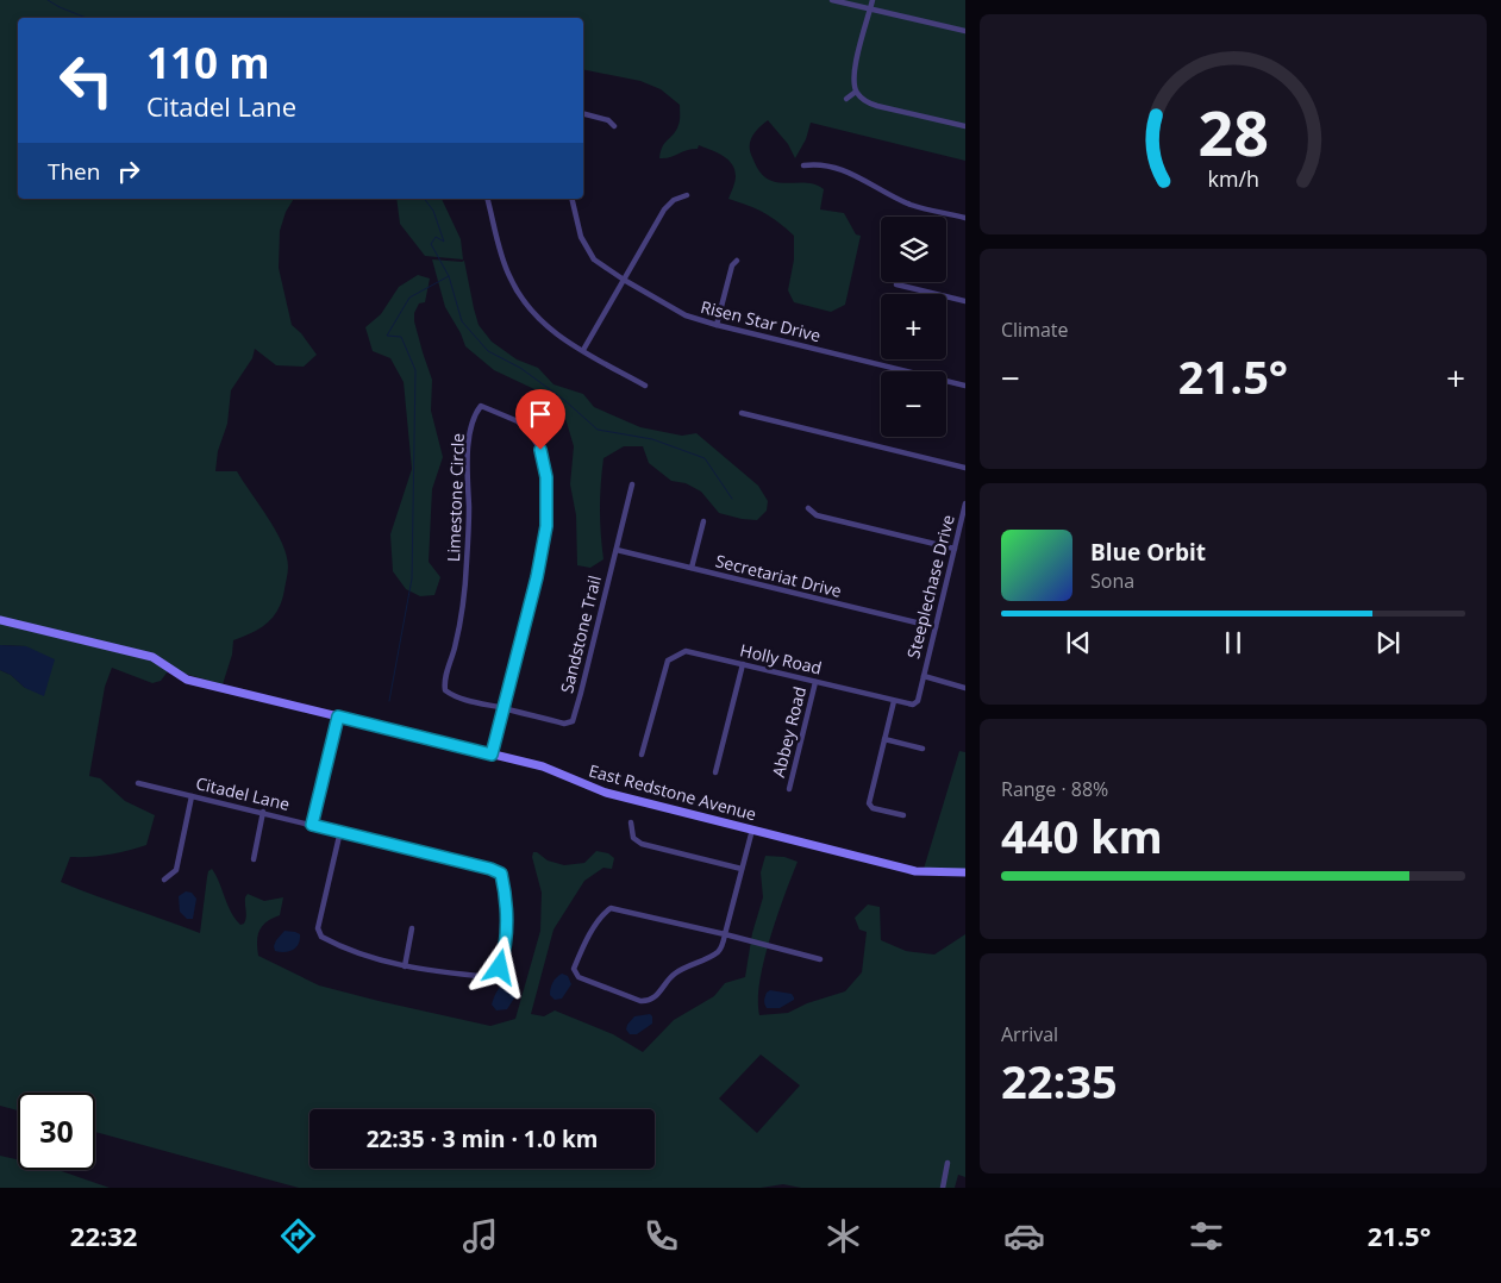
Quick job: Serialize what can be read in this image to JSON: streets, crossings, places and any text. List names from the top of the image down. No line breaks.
{"streets":{"street":["Risen Star Drive","Limestone Circle","Secretariat Drive","Steeplechase Drive","Sandstone Trail","Holly Road","Abbey Road","East Redstone Avenue","Citadel Lane"]},"crossings":[["Limestone Circle","Sandstone Trail"],["Limestone Circle","East Redstone Avenue"],["Secretariat Drive","Steeplechase Drive"],["Secretariat Drive","Sandstone Trail"],["Steeplechase Drive","Holly Road"],["Holly Road","Abbey Road"]],"page":{"turn":["110 m","Citadel Lane"],"then":"Then","map_buttons":["+","−"],"tile":["Climate",["Range · 88%","440 km"],["Arrival","22:35"]],"heat":["−","21.5°","+"],"song":["Blue Orbit","Sona"],"limit":"30","trip":"22:35 · 3 min · 1.0 km","tabs":["22:32","21.5°"],"gauge":["28","km/h"]}}
